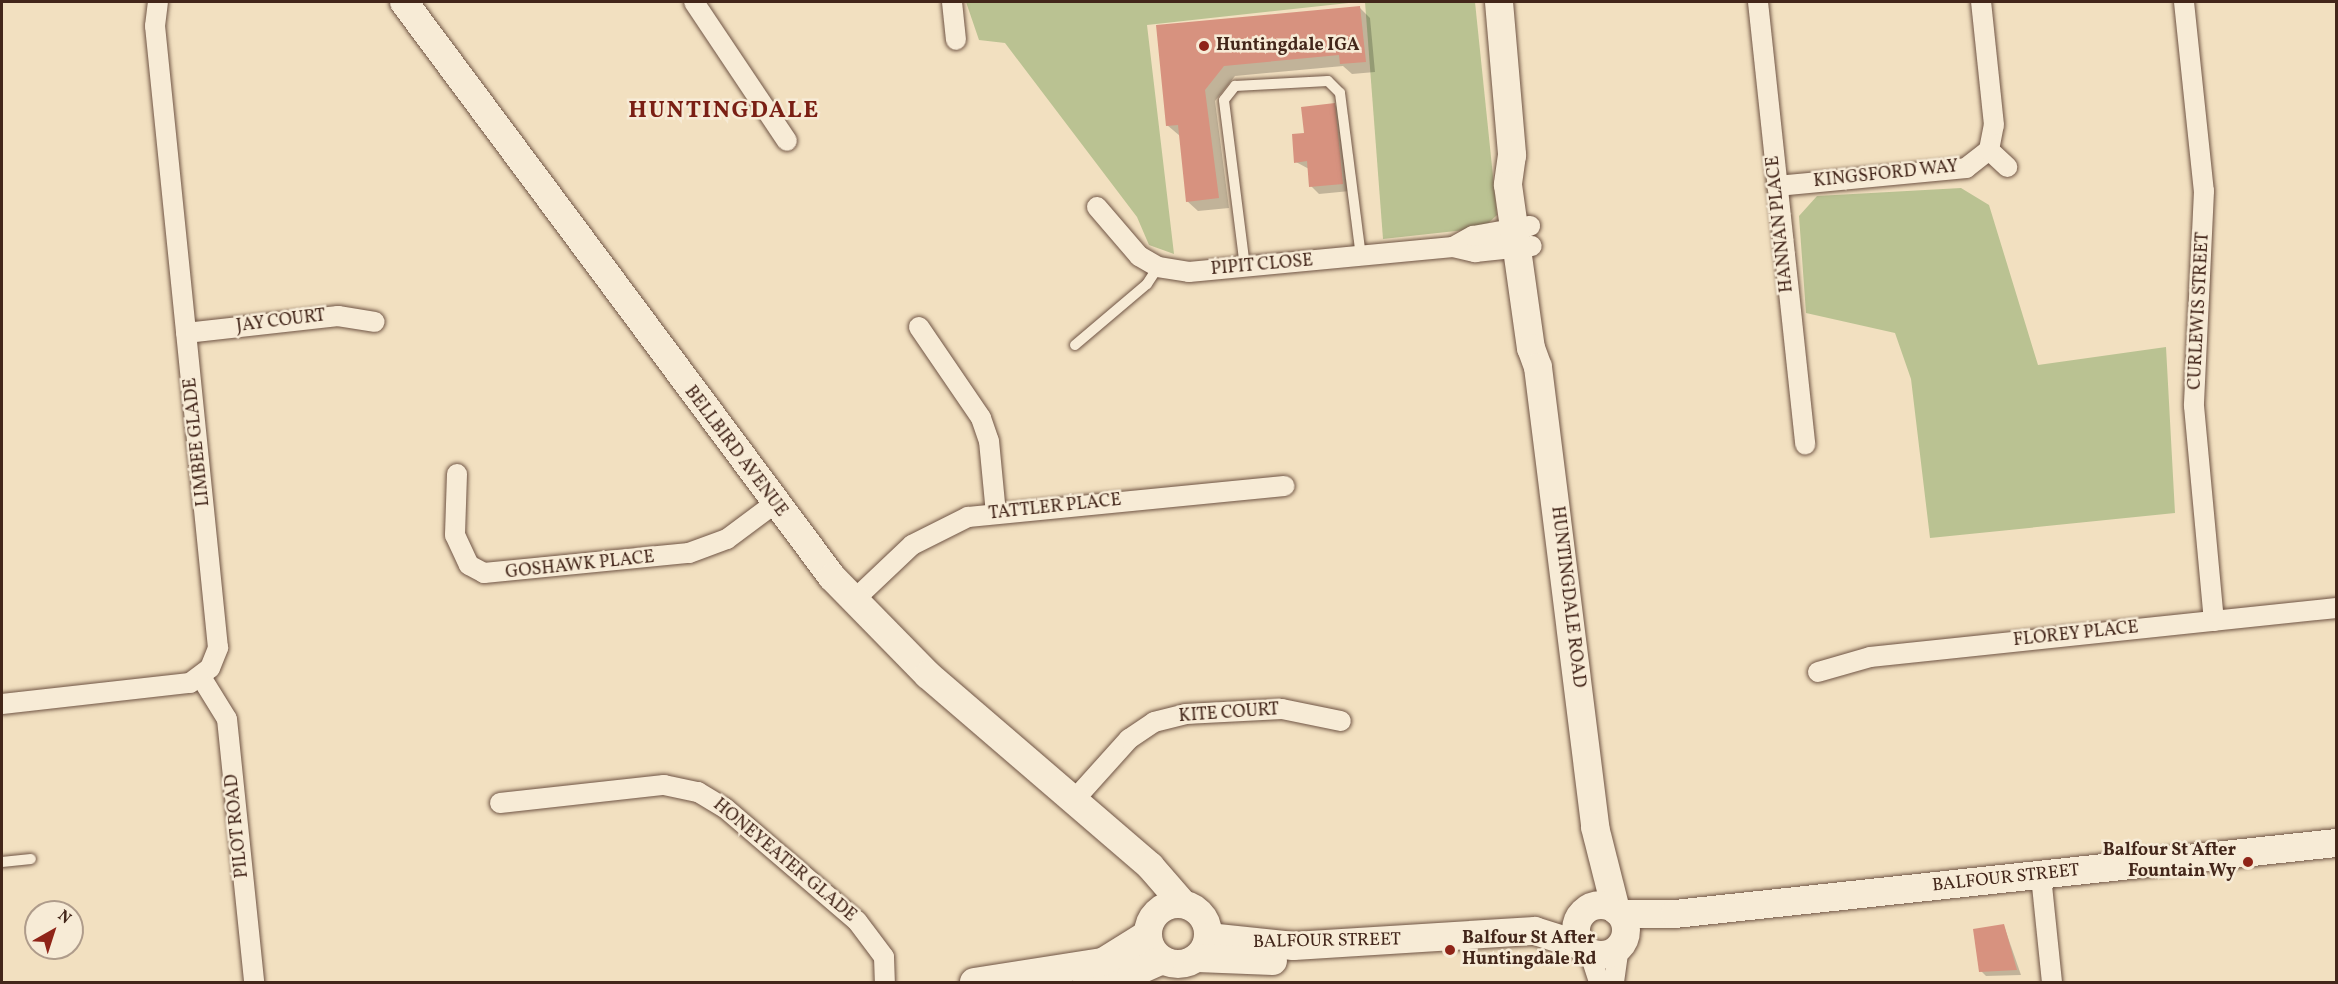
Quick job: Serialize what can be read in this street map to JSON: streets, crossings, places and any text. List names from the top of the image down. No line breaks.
{"streets":{"street":["KINGSFORD WAY","HANNAN PLACE","PIPIT CLOSE","CURLEWIS STREET","JAY COURT","LIMBEE GLADE","BELLBIRD AVENUE","TATTLER PLACE","GOSHAWK PLACE","HUNTINGDALE ROAD","FLOREY PLACE","KITE COURT","PILOT ROAD","HONEYEATER GLADE","BALFOUR STREET"]},"crossings":[["KINGSFORD WAY","HANNAN PLACE"],["PIPIT CLOSE","HUNTINGDALE ROAD"],["CURLEWIS STREET","FLOREY PLACE"],["JAY COURT","LIMBEE GLADE"],["LIMBEE GLADE","PILOT ROAD"],["BELLBIRD AVENUE","TATTLER PLACE"],["BELLBIRD AVENUE","GOSHAWK PLACE"],["BELLBIRD AVENUE","KITE COURT"],["BELLBIRD AVENUE","BALFOUR STREET"],["HUNTINGDALE ROAD","BALFOUR STREET"]],"districts":["HUNTINGDALE"],"places":["Huntingdale IGA","Balfour St After Fountain Wy","Balfour St After Huntingdale Rd"],"north":"top right"}
